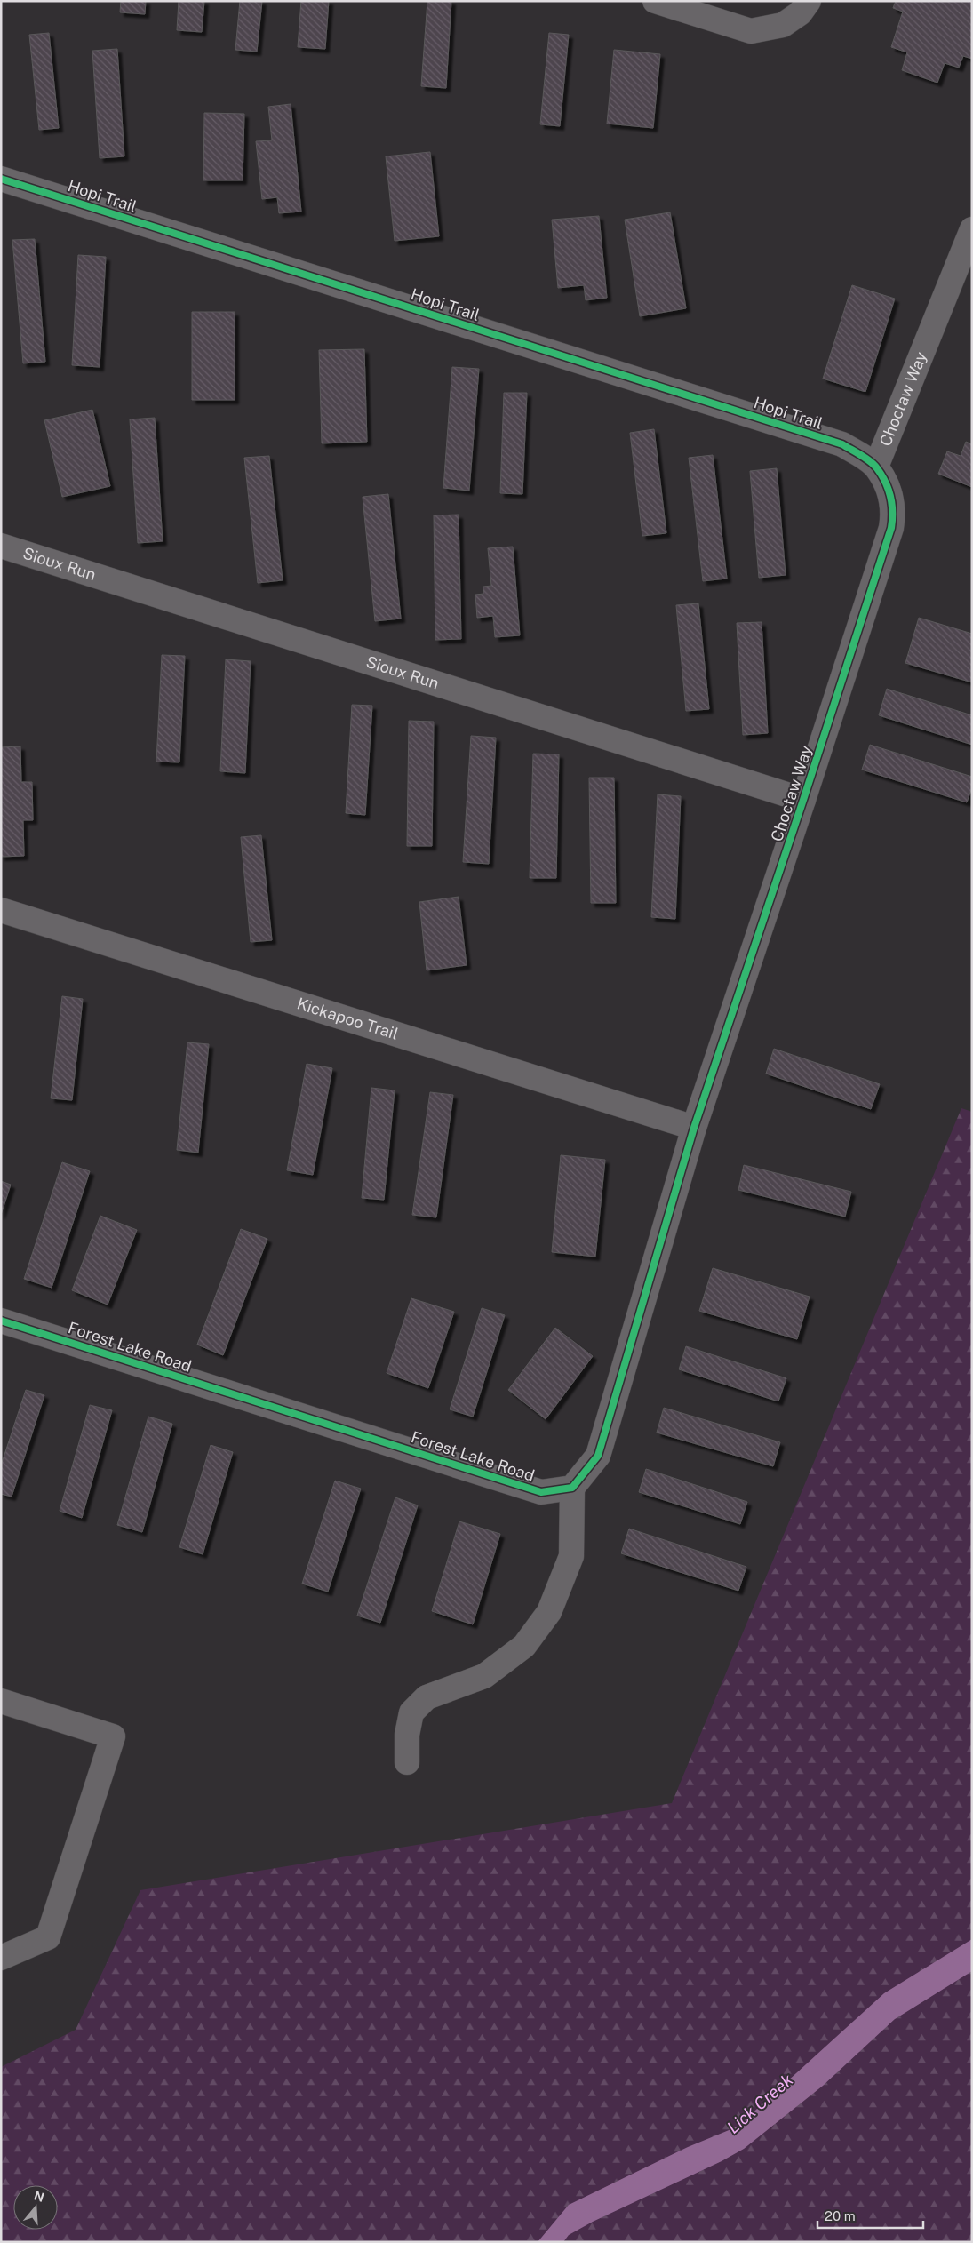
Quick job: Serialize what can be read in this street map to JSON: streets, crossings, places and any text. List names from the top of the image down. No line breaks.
{"streets":{"street":["Hopi Trail","Choctaw Way","Sioux Run","Kickapoo Trail","Forest Lake Road"]},"crossings":[["Hopi Trail","Choctaw Way"],["Choctaw Way","Sioux Run"],["Choctaw Way","Kickapoo Trail"]],"water":["Lick Creek"],"scale_bar":"20 m","north":"top"}
